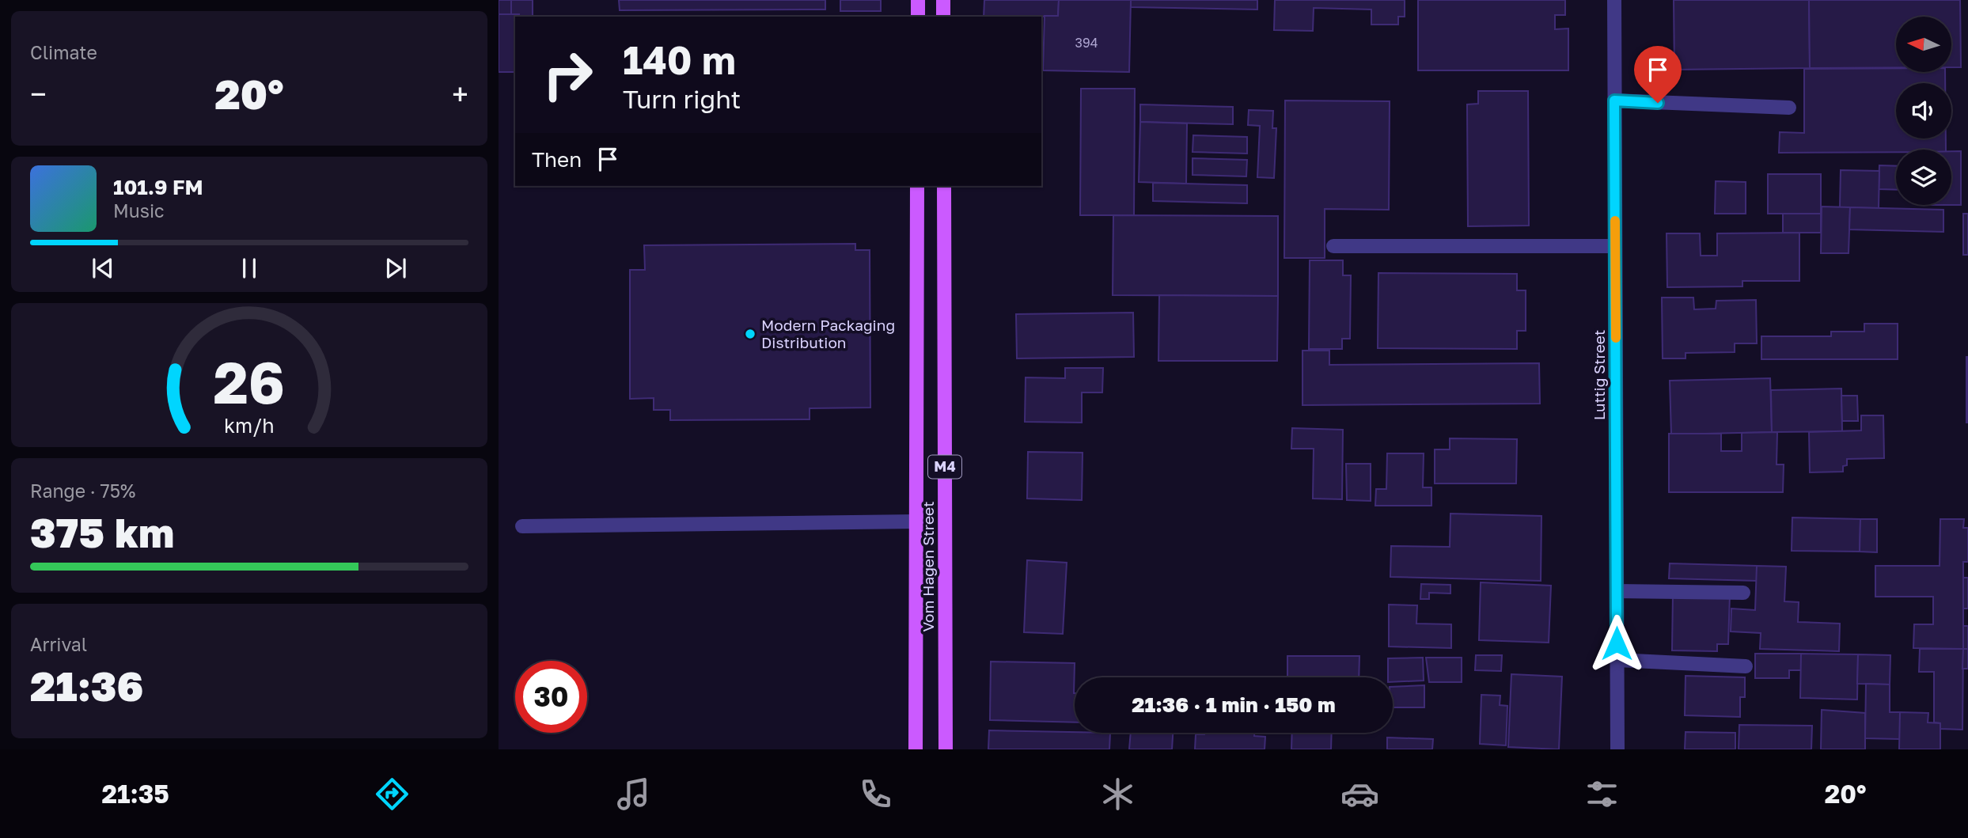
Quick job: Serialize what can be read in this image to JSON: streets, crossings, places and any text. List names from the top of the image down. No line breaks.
{"streets":{"main road":["M4","Vom Hagen Street"],"street":["Luttig Street"]},"places":["Modern Packaging Distribution"],"house_numbers":["394"],"north":"left","page":{"tile":["Climate",["Range · 75%","375 km"],["Arrival","21:36"]],"turn":["140 m","Turn right"],"heat":["−","20°","+"],"then":"Then","song":["101.9 FM","Music"],"limit":"30","trip":"21:36 · 1 min · 150 m","tabs":["21:35","20°"],"gauge":["26","km/h"]}}
